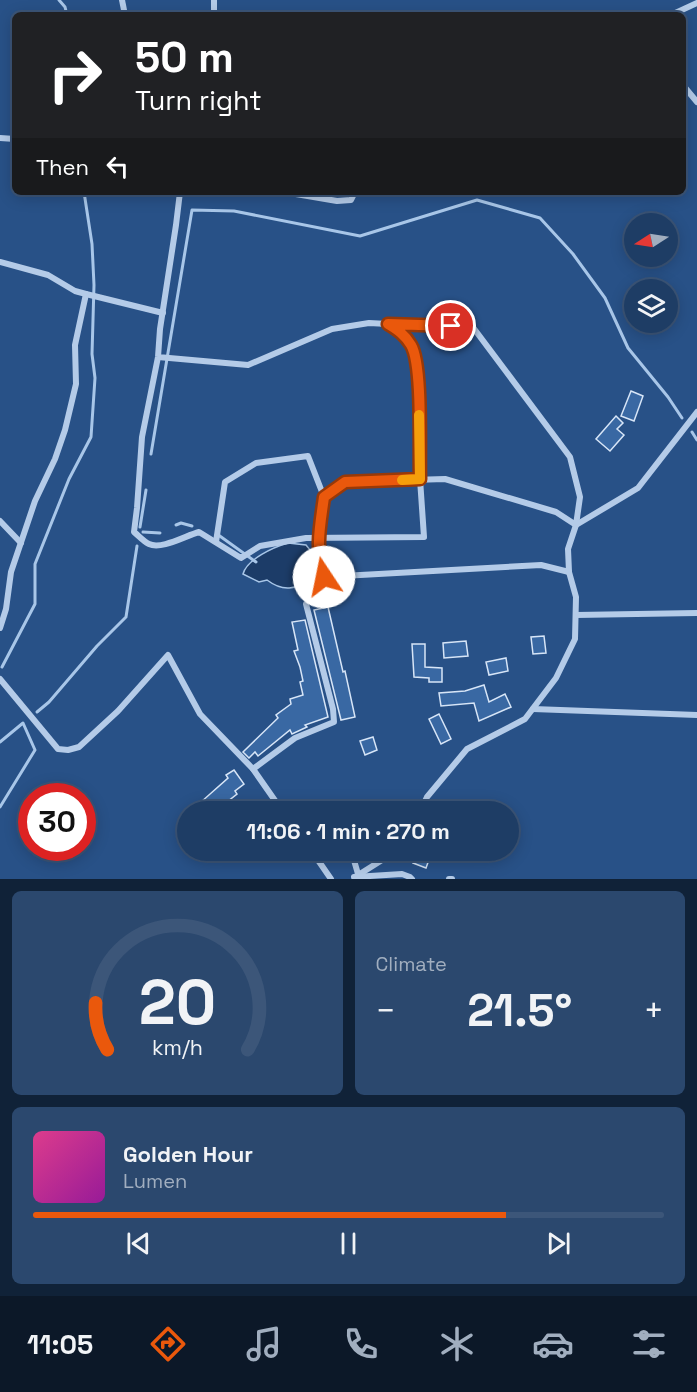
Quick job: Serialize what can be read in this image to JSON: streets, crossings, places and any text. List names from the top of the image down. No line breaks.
{"north":"left","page":{"turn":["50 m","Turn right"],"then":"Then","limit":"30","trip":"11:06 · 1 min · 270 m","tile":"Climate","heat":["−","21.5°","+"],"song":["Golden Hour","Lumen"],"tabs":"11:05","gauge":["20","km/h"]}}
